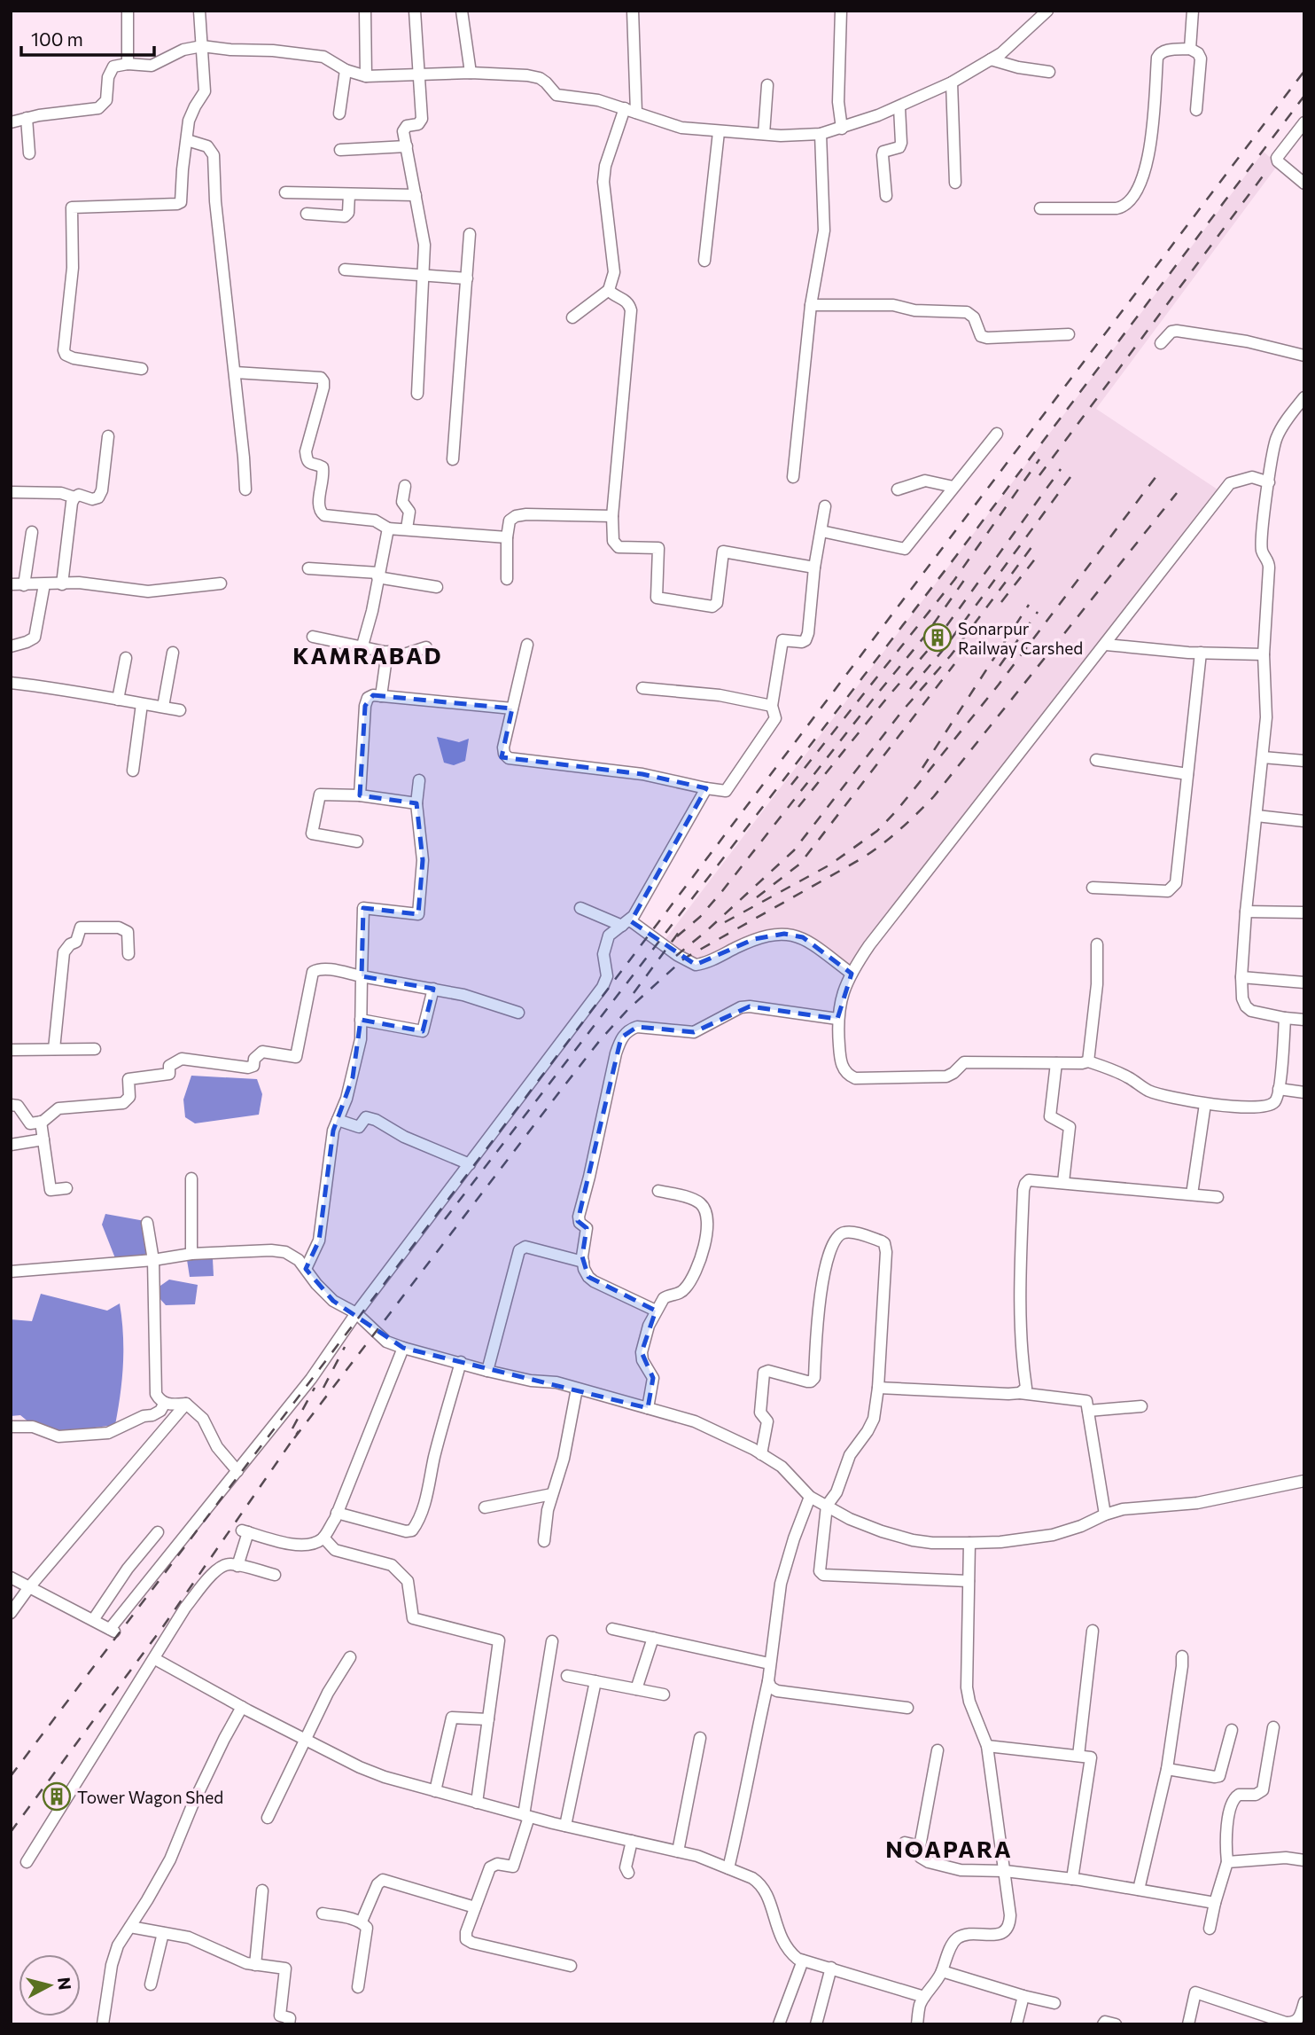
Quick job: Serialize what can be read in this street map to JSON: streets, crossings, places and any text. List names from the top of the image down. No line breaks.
{"districts":["KAMRABAD","NOAPARA"],"places":{"building":["Sonarpur Railway Carshed","Tower Wagon Shed"]},"scale_bar":"100 m","north":"right"}
